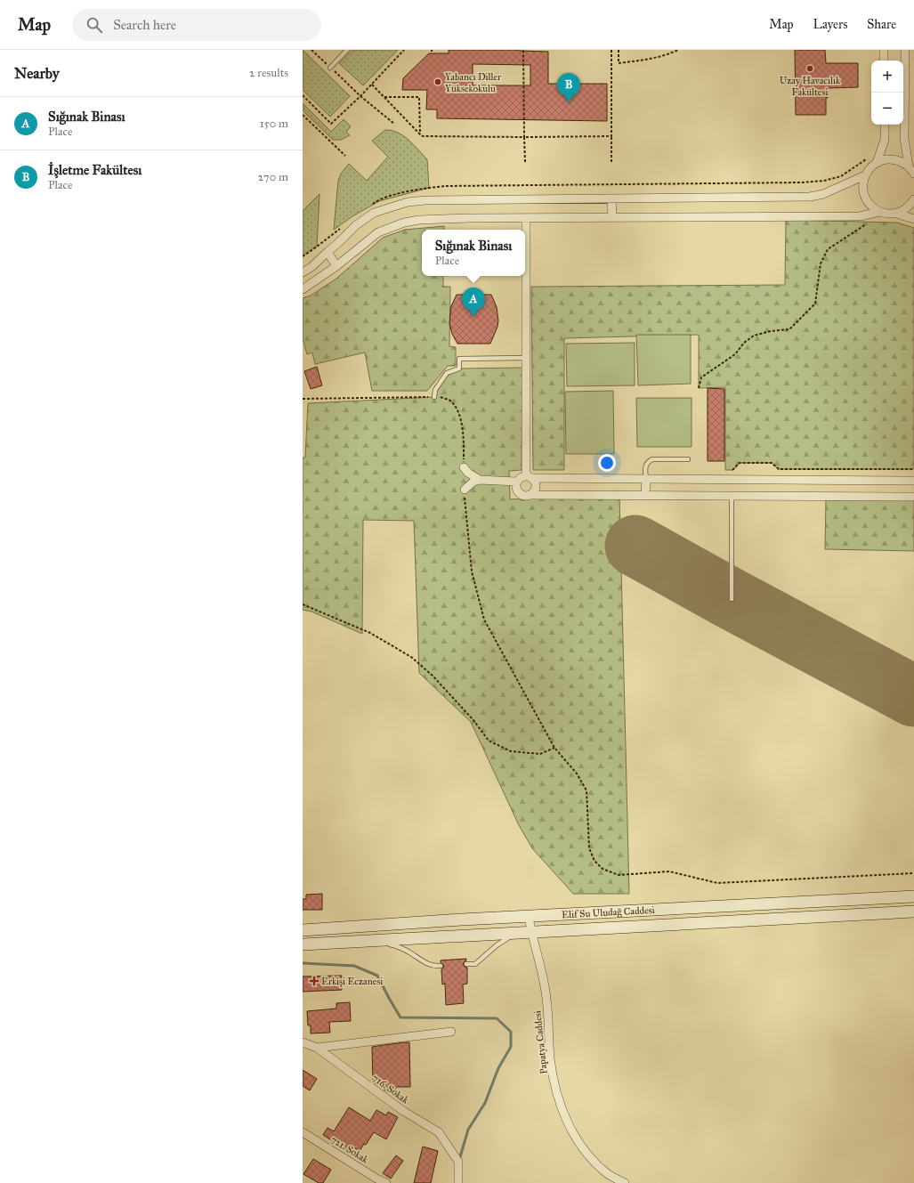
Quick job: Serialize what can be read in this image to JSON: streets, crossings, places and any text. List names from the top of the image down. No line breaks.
{"streets":{"main road":["Elif Su Uludağ Caddesi"],"street":["Papatya Caddesi","716. Sokak","721. Sokak"]},"crossings":[["Elif Su Uludağ Caddesi","Papatya Caddesi"]],"places":{"other":["Uzay Havacılık Fakültesi","Yabancı Diller Yüksekokulu"],"health":["Erkişi Eczanesi"]},"page":{"header":"Map","search":"Search here","nav":["Map","Layers","Share"],"heading":["Nearby","2 results"],"map_buttons":["+","−"],"pins":["B","A"],"list":[{"mark":"A","name":"Sığınak Binası","note":"Place","value":"150 m"},{"mark":"B","name":"İşletme Fakültesı","note":"Place","value":"270 m"}],"popup":["Sığınak Binası","Place"]}}
